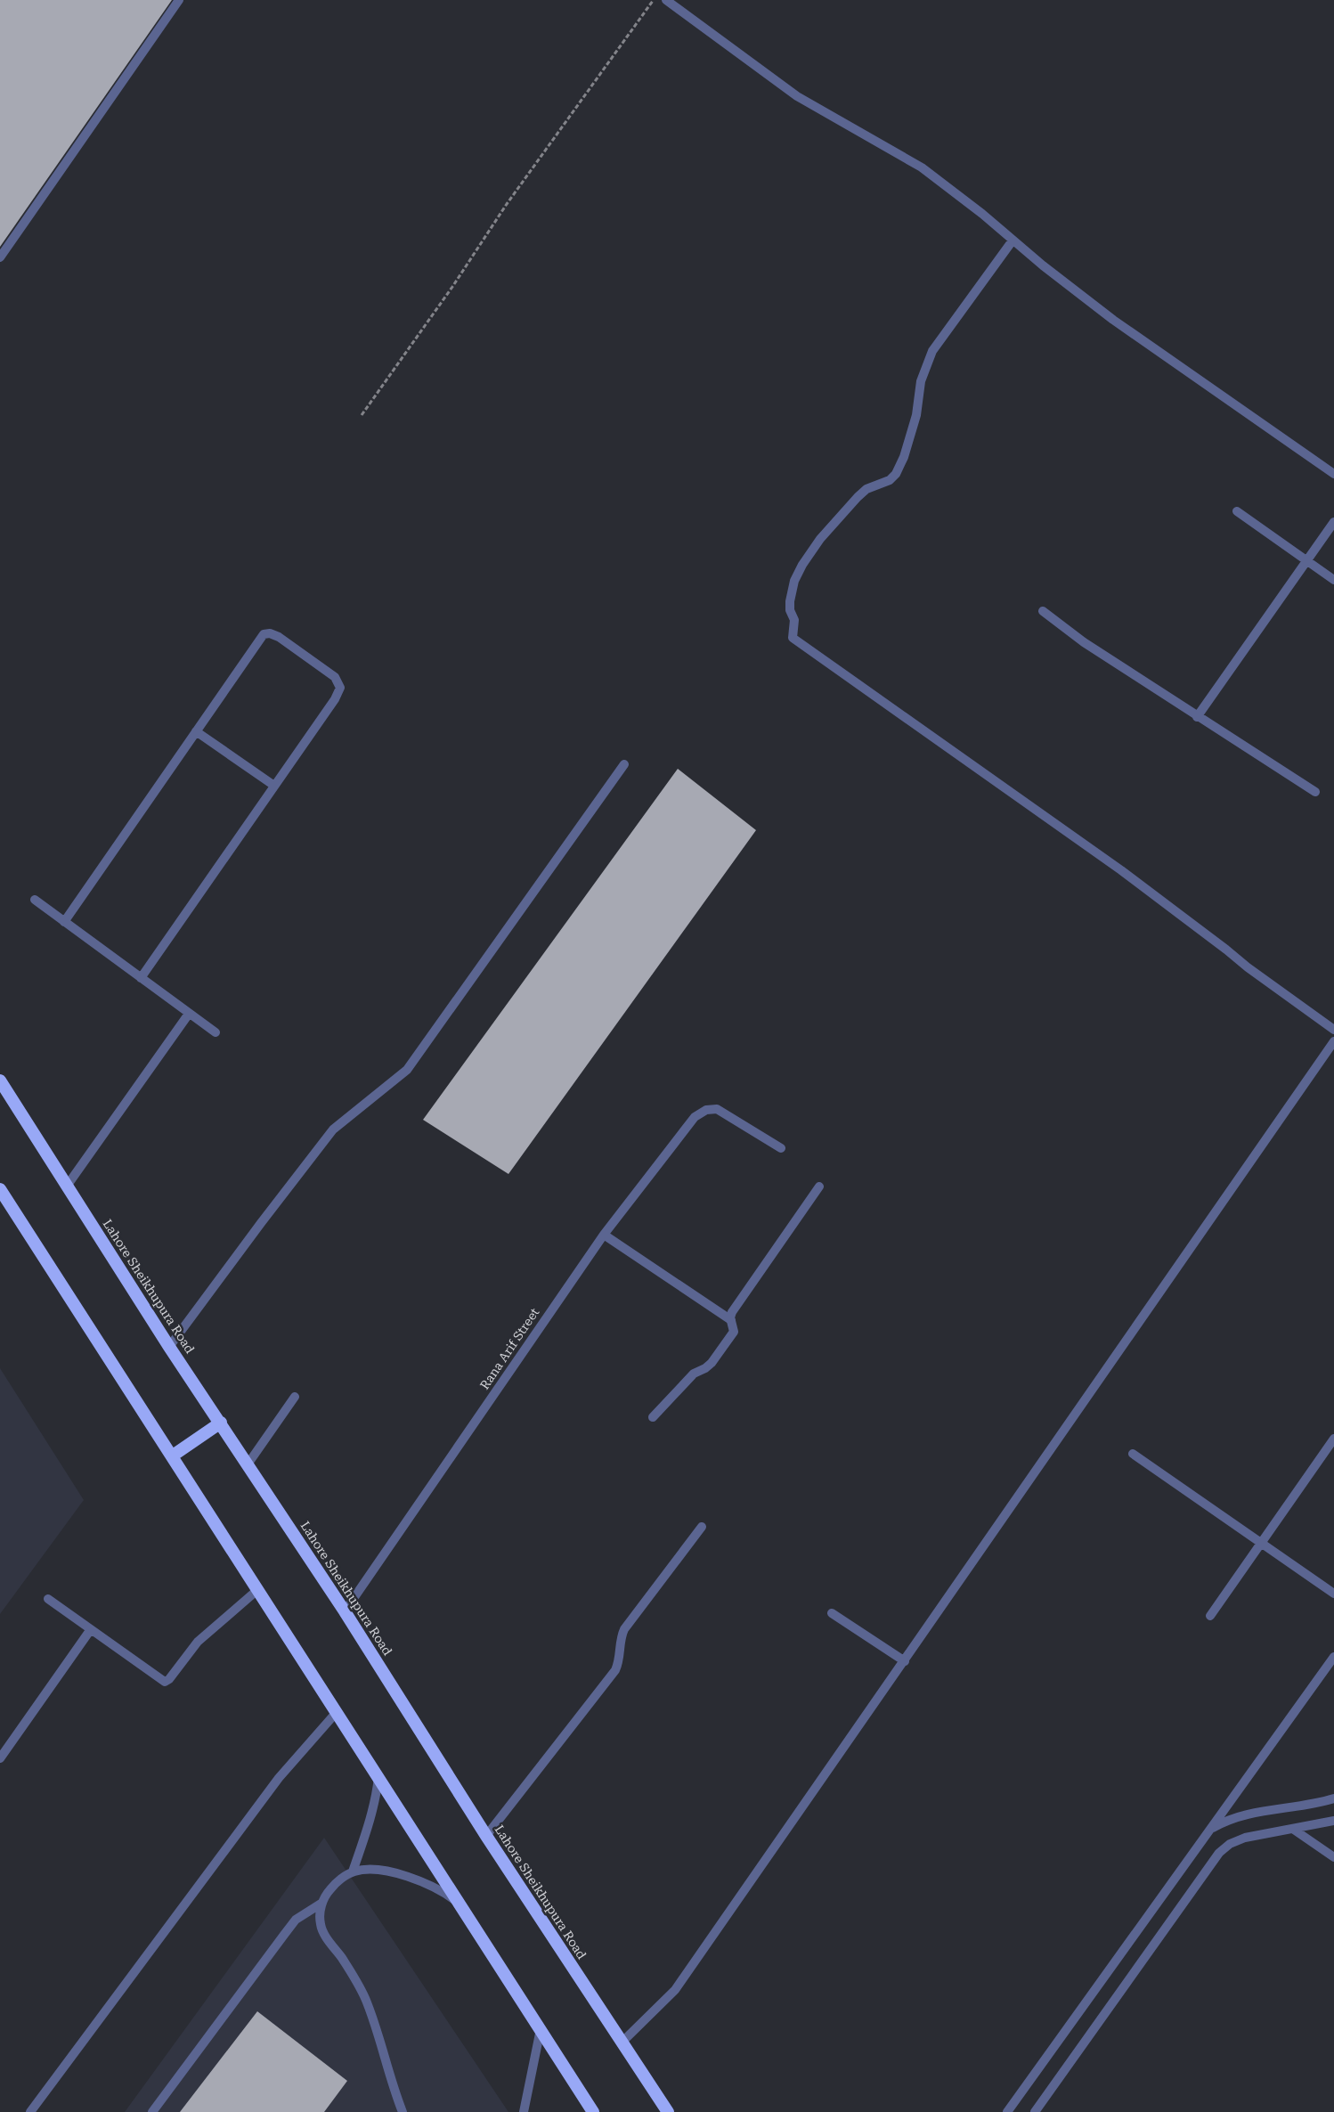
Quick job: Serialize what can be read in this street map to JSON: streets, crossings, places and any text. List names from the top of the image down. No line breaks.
{"streets":{"highway":["Lahore Sheikhupura Road"],"street":["Rana Arif Street"]},"crossings":[["Lahore Sheikhupura Road","Rana Arif Street"]]}
